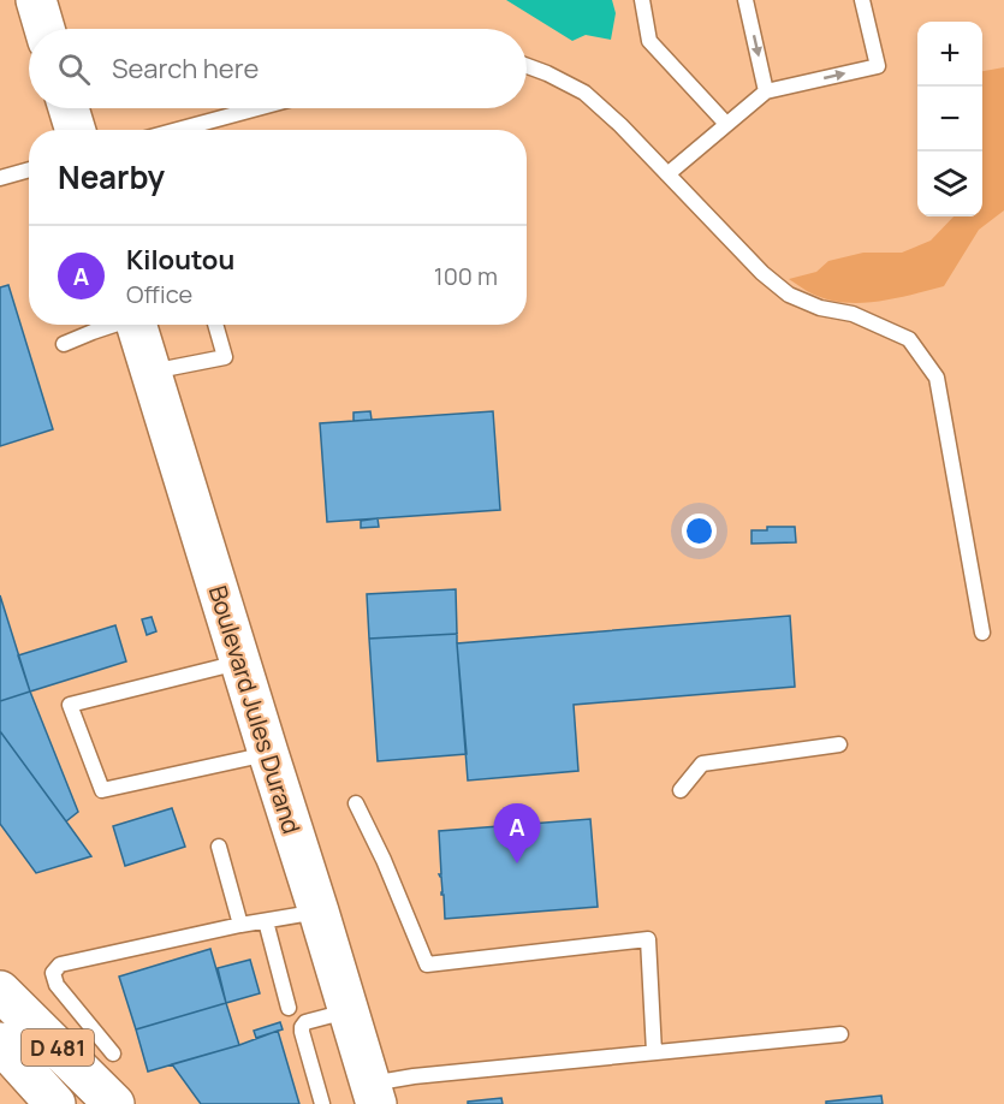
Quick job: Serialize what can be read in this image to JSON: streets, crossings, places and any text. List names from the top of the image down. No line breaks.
{"streets":{"main road":["Boulevard Jules Durand","D 481"]},"page":{"map_buttons":["+","−"],"search":"Search here","heading":"Nearby","list":[{"mark":"A","name":"Kiloutou","note":"Office","value":"100 m"}],"pins":"A"}}
